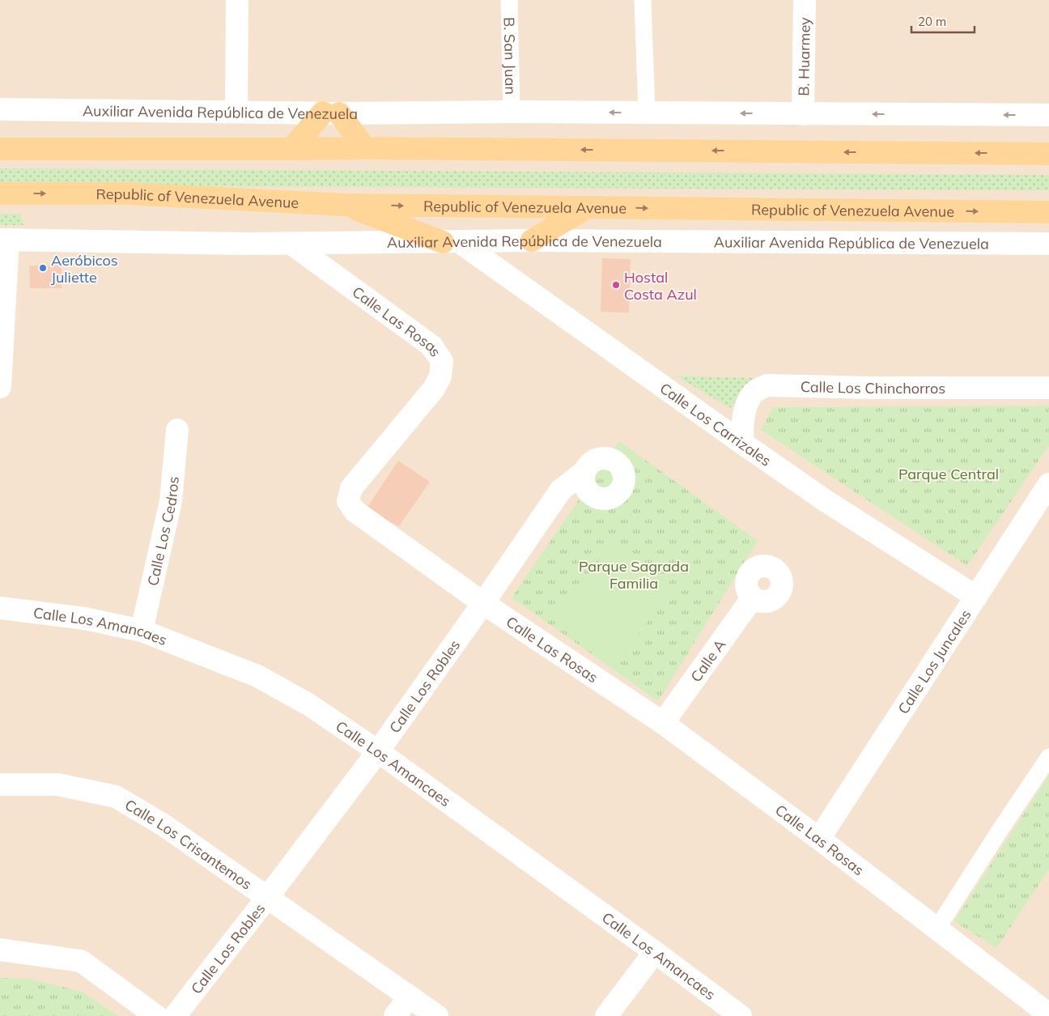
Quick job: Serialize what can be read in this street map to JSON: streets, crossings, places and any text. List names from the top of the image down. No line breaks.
{"streets":{"main road":["Republic of Venezuela Avenue"],"street":["B. San Juan","B. Huarmey","Auxiliar Avenida República de Venezuela","Calle Las Rosas","Calle Los Chinchorros","Calle Los Carrizales","Calle Los Cedros","Calle Los Amancaes","Calle A","Calle Los Juncales","Calle Los Robles","Calle Los Crisantemos"]},"crossings":[["B. San Juan","Auxiliar Avenida República de Venezuela"],["B. Huarmey","Auxiliar Avenida República de Venezuela"],["Auxiliar Avenida República de Venezuela","Calle Las Rosas"],["Auxiliar Avenida República de Venezuela","Calle Los Carrizales"],["Calle Las Rosas","Calle A"],["Calle Las Rosas","Calle Los Juncales"],["Calle Las Rosas","Calle Los Robles"],["Calle Los Chinchorros","Calle Los Carrizales"],["Calle Los Carrizales","Calle Los Juncales"],["Calle Los Cedros","Calle Los Amancaes"],["Calle Los Amancaes","Calle Los Robles"],["Calle Los Robles","Calle Los Crisantemos"]],"parks":["Parque Central","Parque Sagrada Familia"],"places":["Aeróbicos Juliette","Hostal Costa Azul"],"scale_bar":"20 m"}
